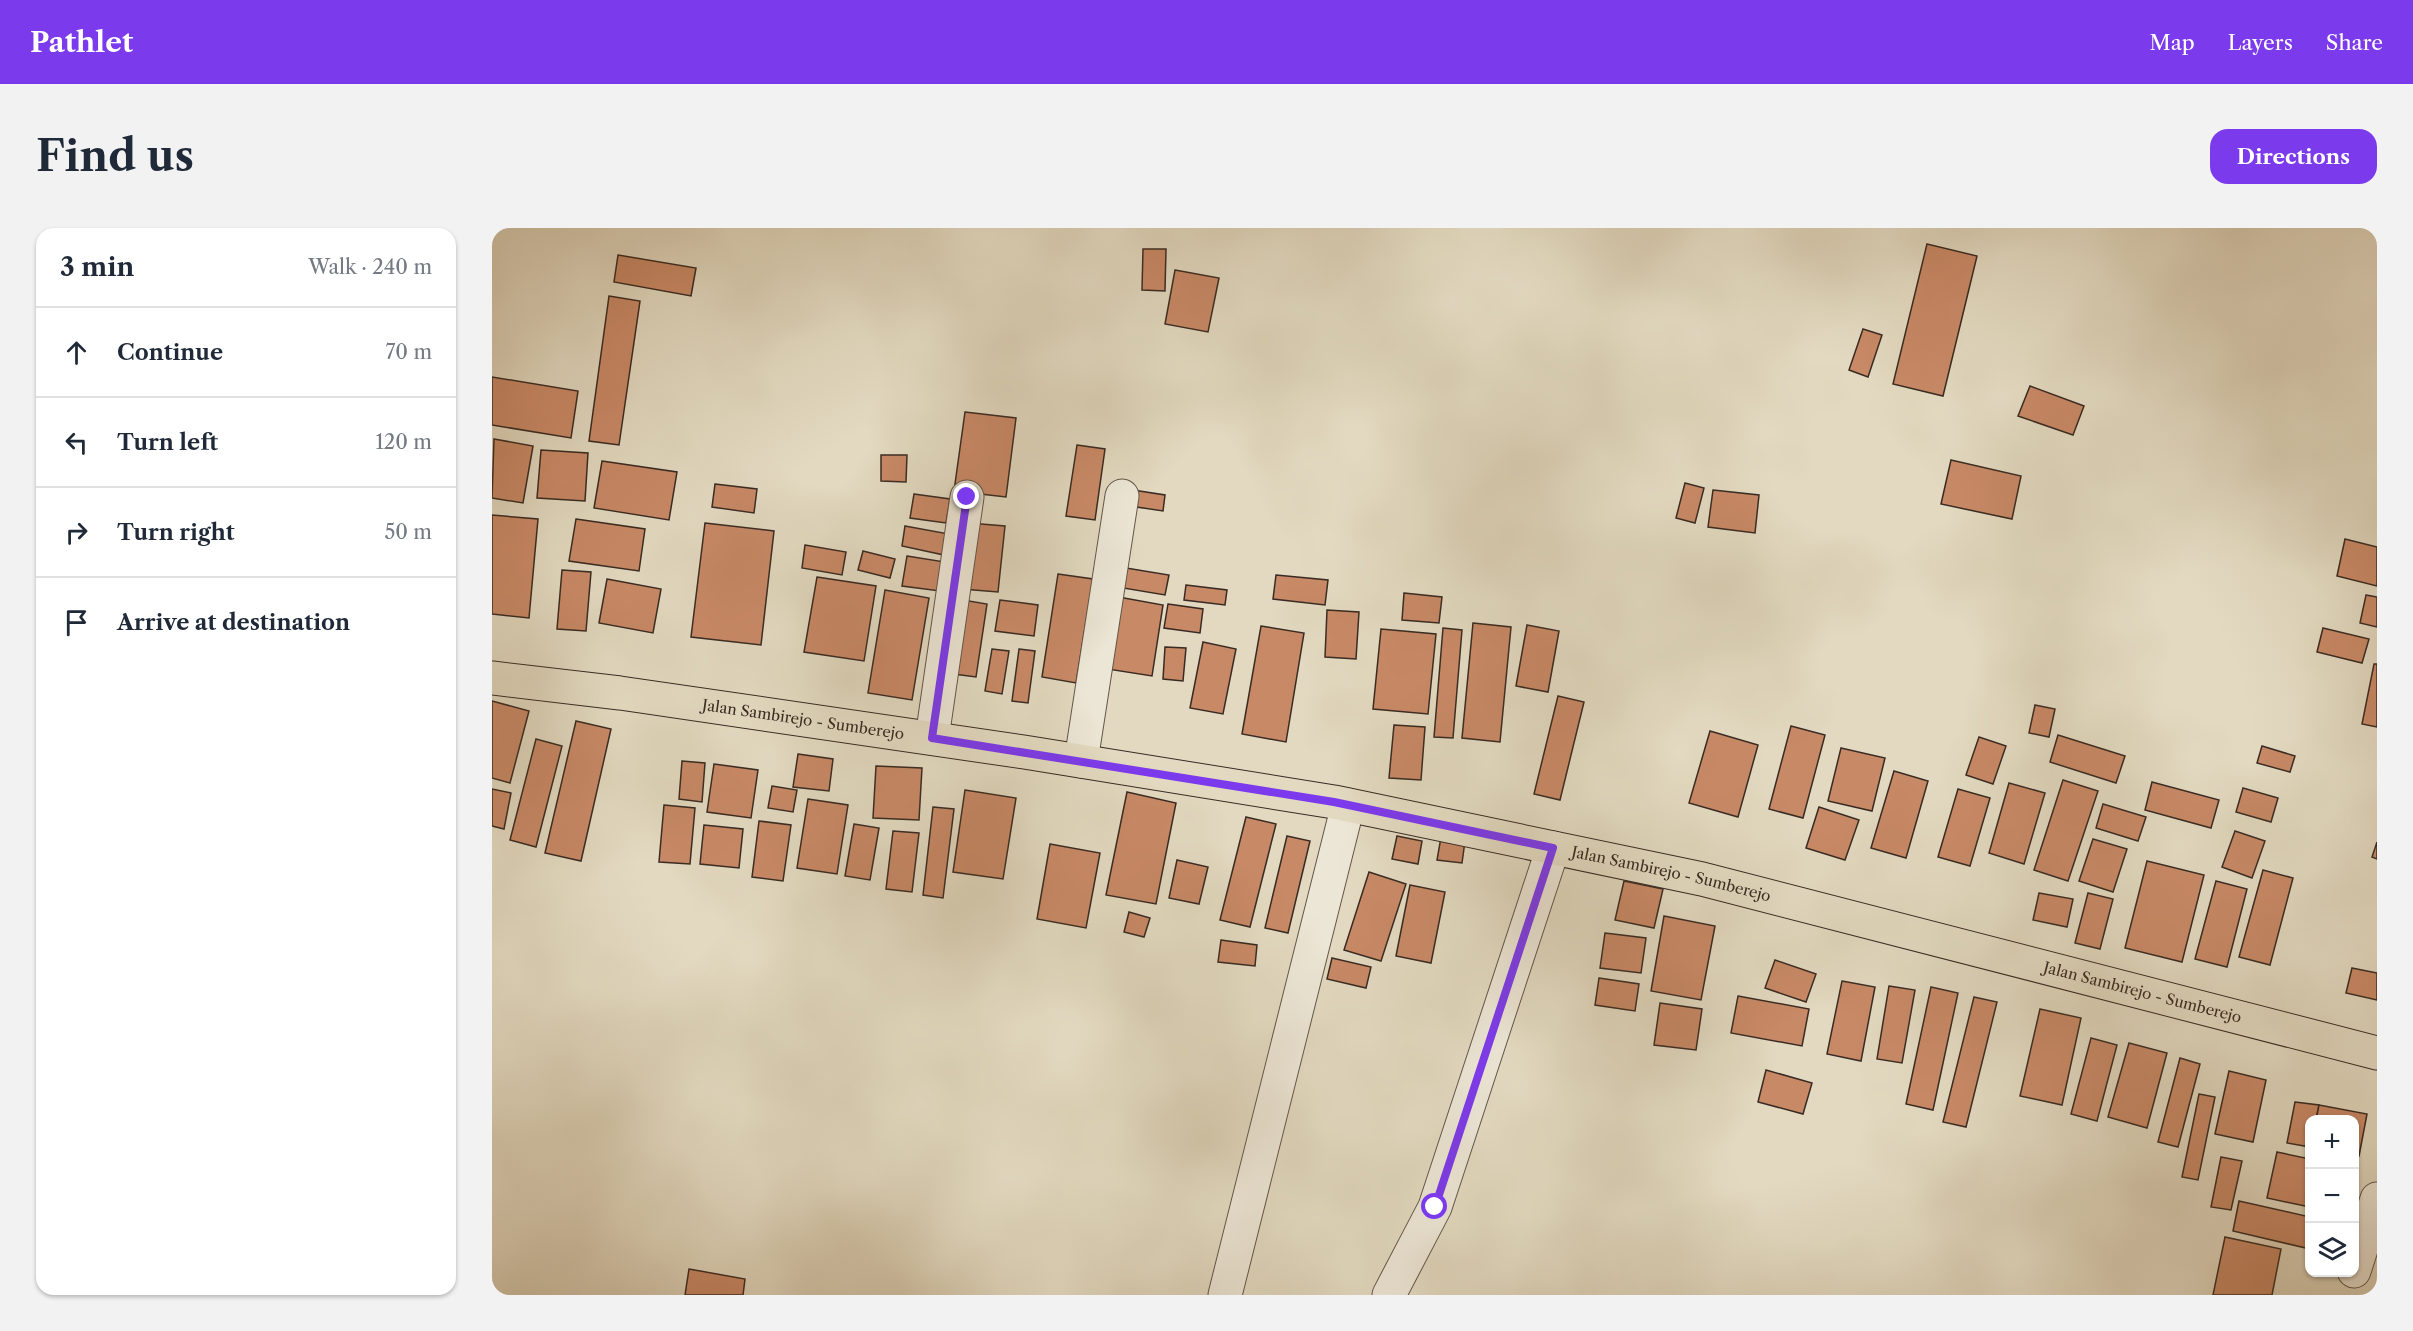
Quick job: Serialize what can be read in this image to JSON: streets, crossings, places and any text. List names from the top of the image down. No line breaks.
{"streets":{"main road":["Jalan Sambirejo - Sumberejo"]},"page":{"header":"Pathlet","nav":["Map","Layers","Share"],"buttons":"Directions","title":"Find us","heading":["3 min","Walk · 240 m"],"list":[["Continue","70 m"],["Turn left","120 m"],["Turn right","50 m"],"Arrive at destination"],"map_buttons":["+","−"]}}
